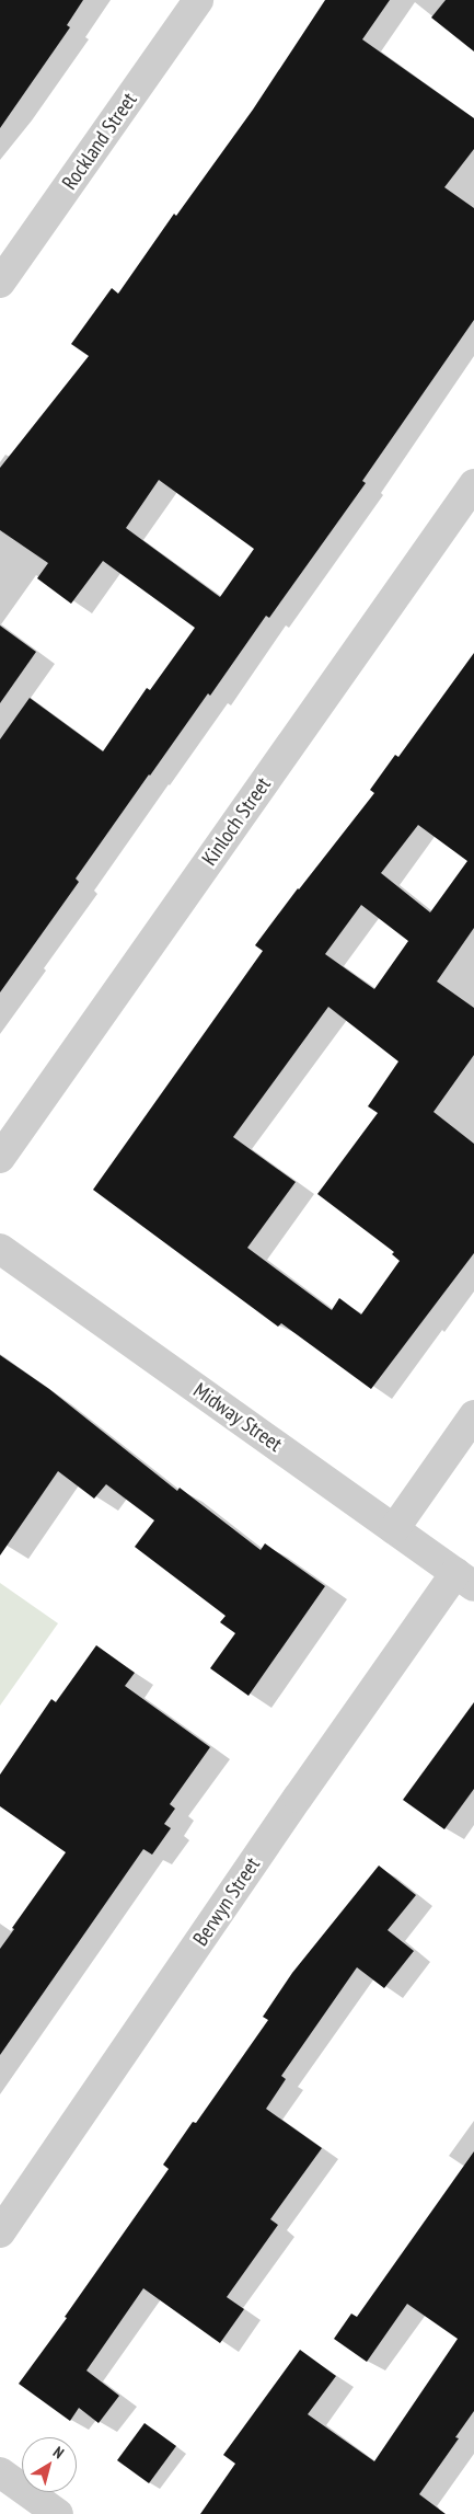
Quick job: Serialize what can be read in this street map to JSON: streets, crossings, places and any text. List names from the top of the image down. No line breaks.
{"streets":{"street":["Rockland Street","Kinloch Street","Midway Street","Berwyn Street"]},"crossings":[["Midway Street","Berwyn Street"]],"north":"top right"}
